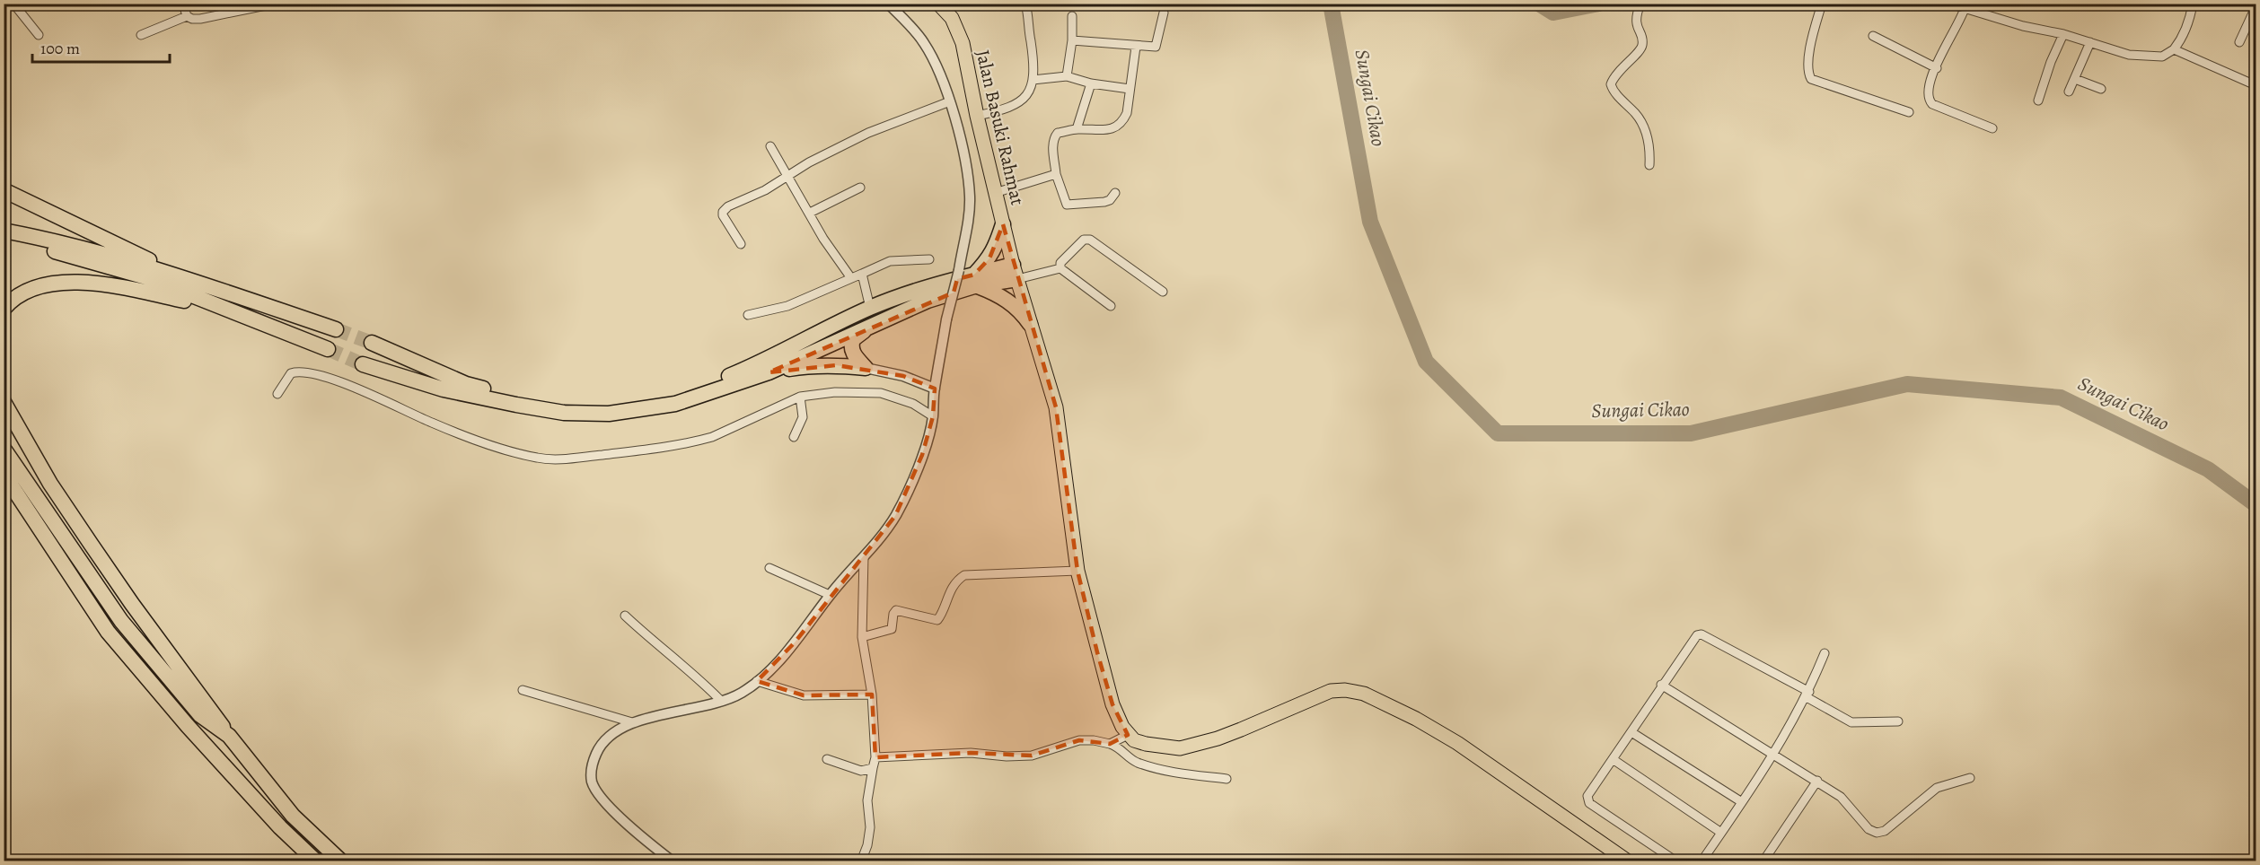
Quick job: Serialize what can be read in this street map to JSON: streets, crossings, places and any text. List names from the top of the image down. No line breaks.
{"streets":{"highway":["Jalan Basuki Rahmat"]},"water":["Sungai Cikao"],"scale_bar":"100 m"}
